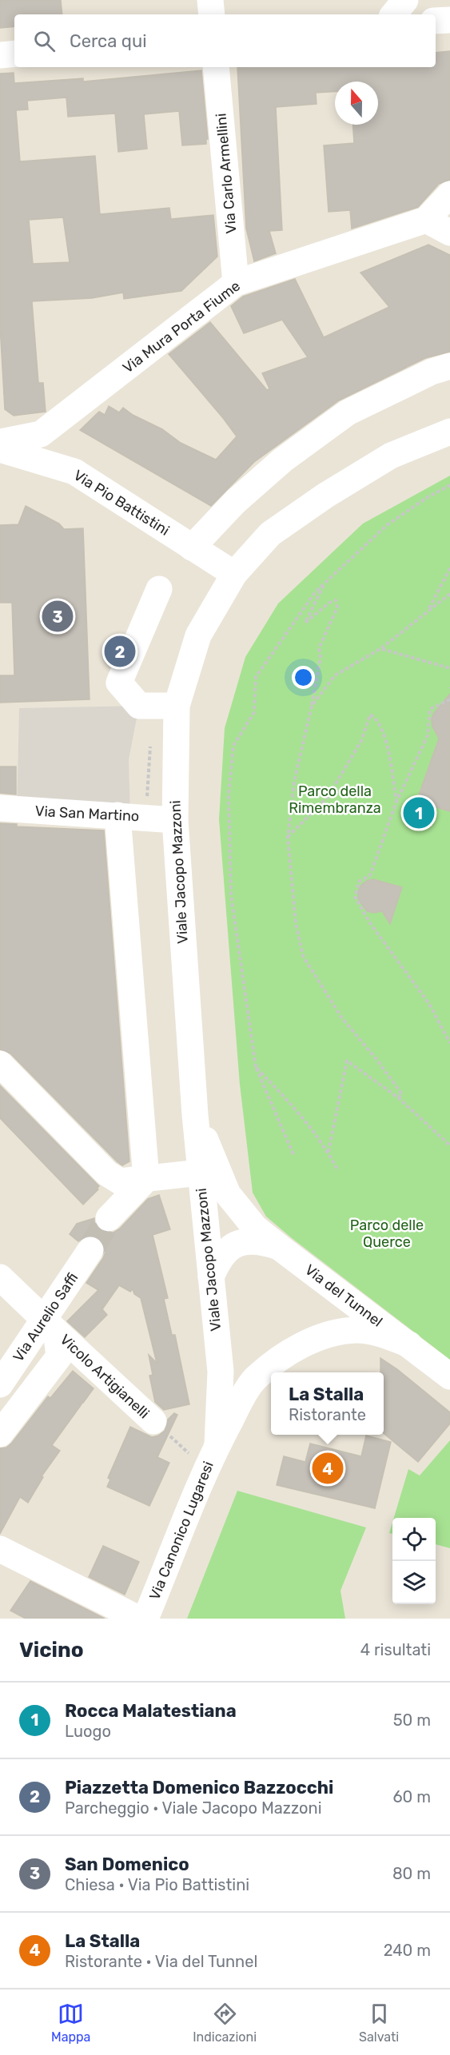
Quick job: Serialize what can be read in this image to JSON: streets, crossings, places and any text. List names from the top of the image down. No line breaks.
{"streets":{"street":["Via Carlo Armellini","Via Mura Porta Fiume","Via Pio Battistini","Via San Martino","Viale Jacopo Mazzoni","Via del Tunnel","Via Aurelio Saffi","Vicolo Artigianelli","Via Canonico Lugaresi"]},"crossings":[["Via Carlo Armellini","Via Mura Porta Fiume"],["Via Pio Battistini","Viale Jacopo Mazzoni"],["Via San Martino","Viale Jacopo Mazzoni"],["Viale Jacopo Mazzoni","Via del Tunnel"],["Viale Jacopo Mazzoni","Via Canonico Lugaresi"],["Via del Tunnel","Via Canonico Lugaresi"]],"parks":["Parco della Rimembranza","Parco delle Querce"],"north":"top","page":{"search":"Cerca qui","pins":["3","2","1","4"],"popup":["La Stalla","Ristorante"],"heading":["Vicino","4 risultati"],"list":[{"mark":"1","name":"Rocca Malatestiana","note":"Luogo","value":"50 m"},{"mark":"2","name":"Piazzetta Domenico Bazzocchi","note":"Parcheggio · Viale Jacopo Mazzoni","value":"60 m"},{"mark":"3","name":"San Domenico","note":"Chiesa · Via Pio Battistini","value":"80 m"},{"mark":"4","name":"La Stalla","note":"Ristorante · Via del Tunnel","value":"240 m"}],"nav":["Mappa","Indicazioni","Salvati"]}}
